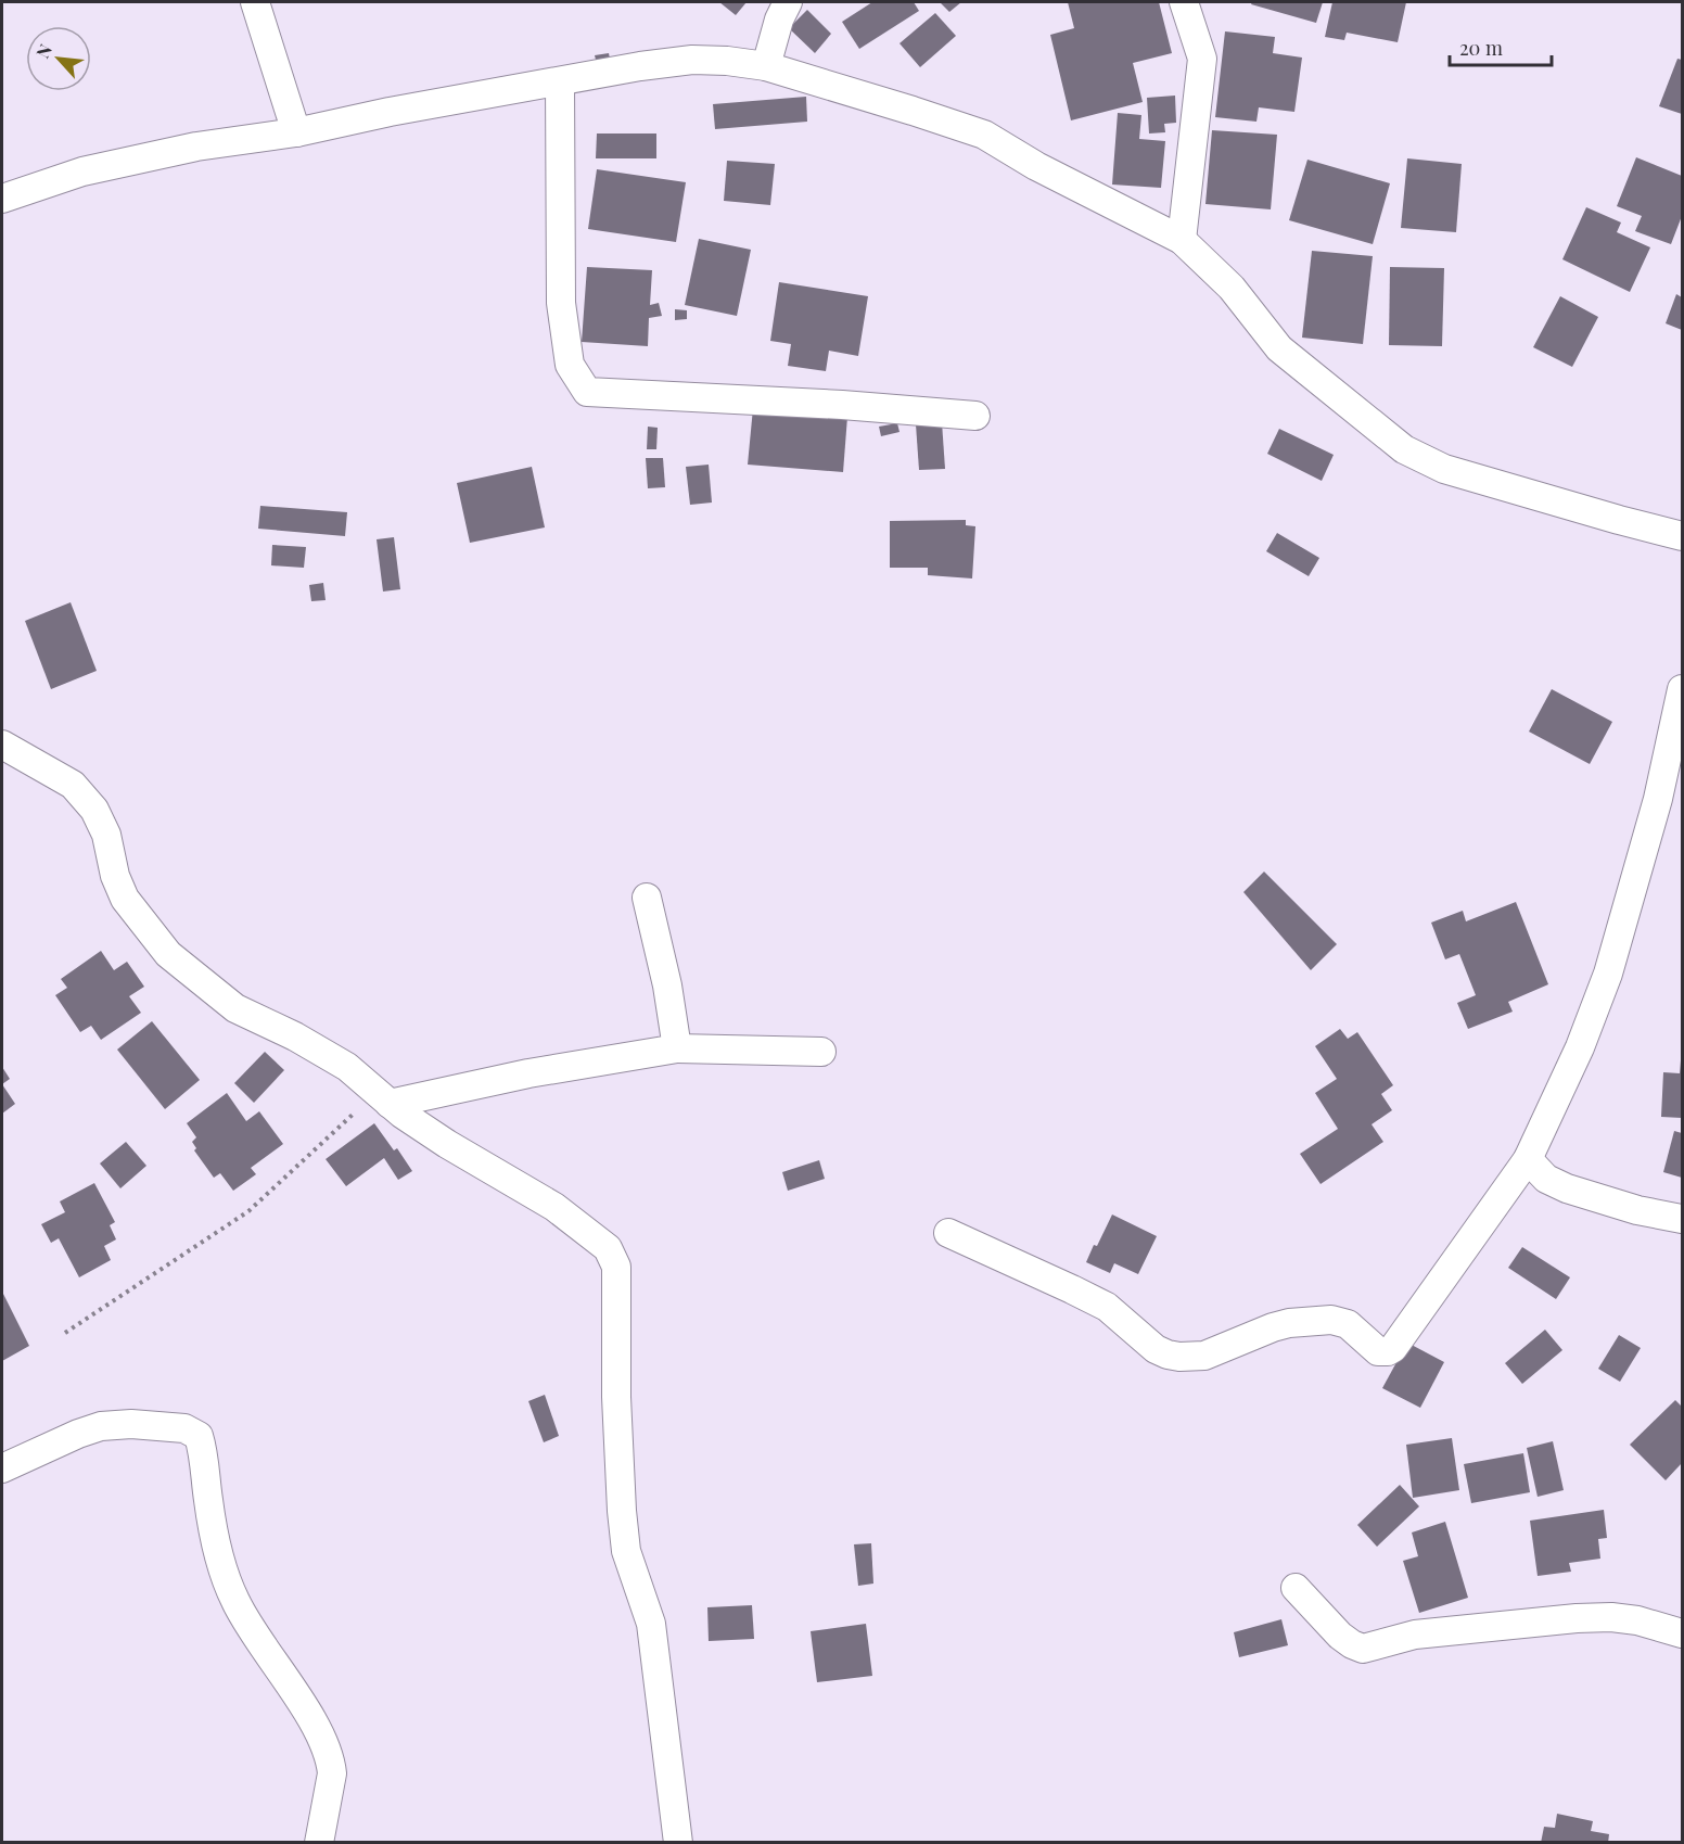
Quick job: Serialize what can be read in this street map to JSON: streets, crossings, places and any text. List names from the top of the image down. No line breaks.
{"scale_bar":"20 m","north":"top left"}
